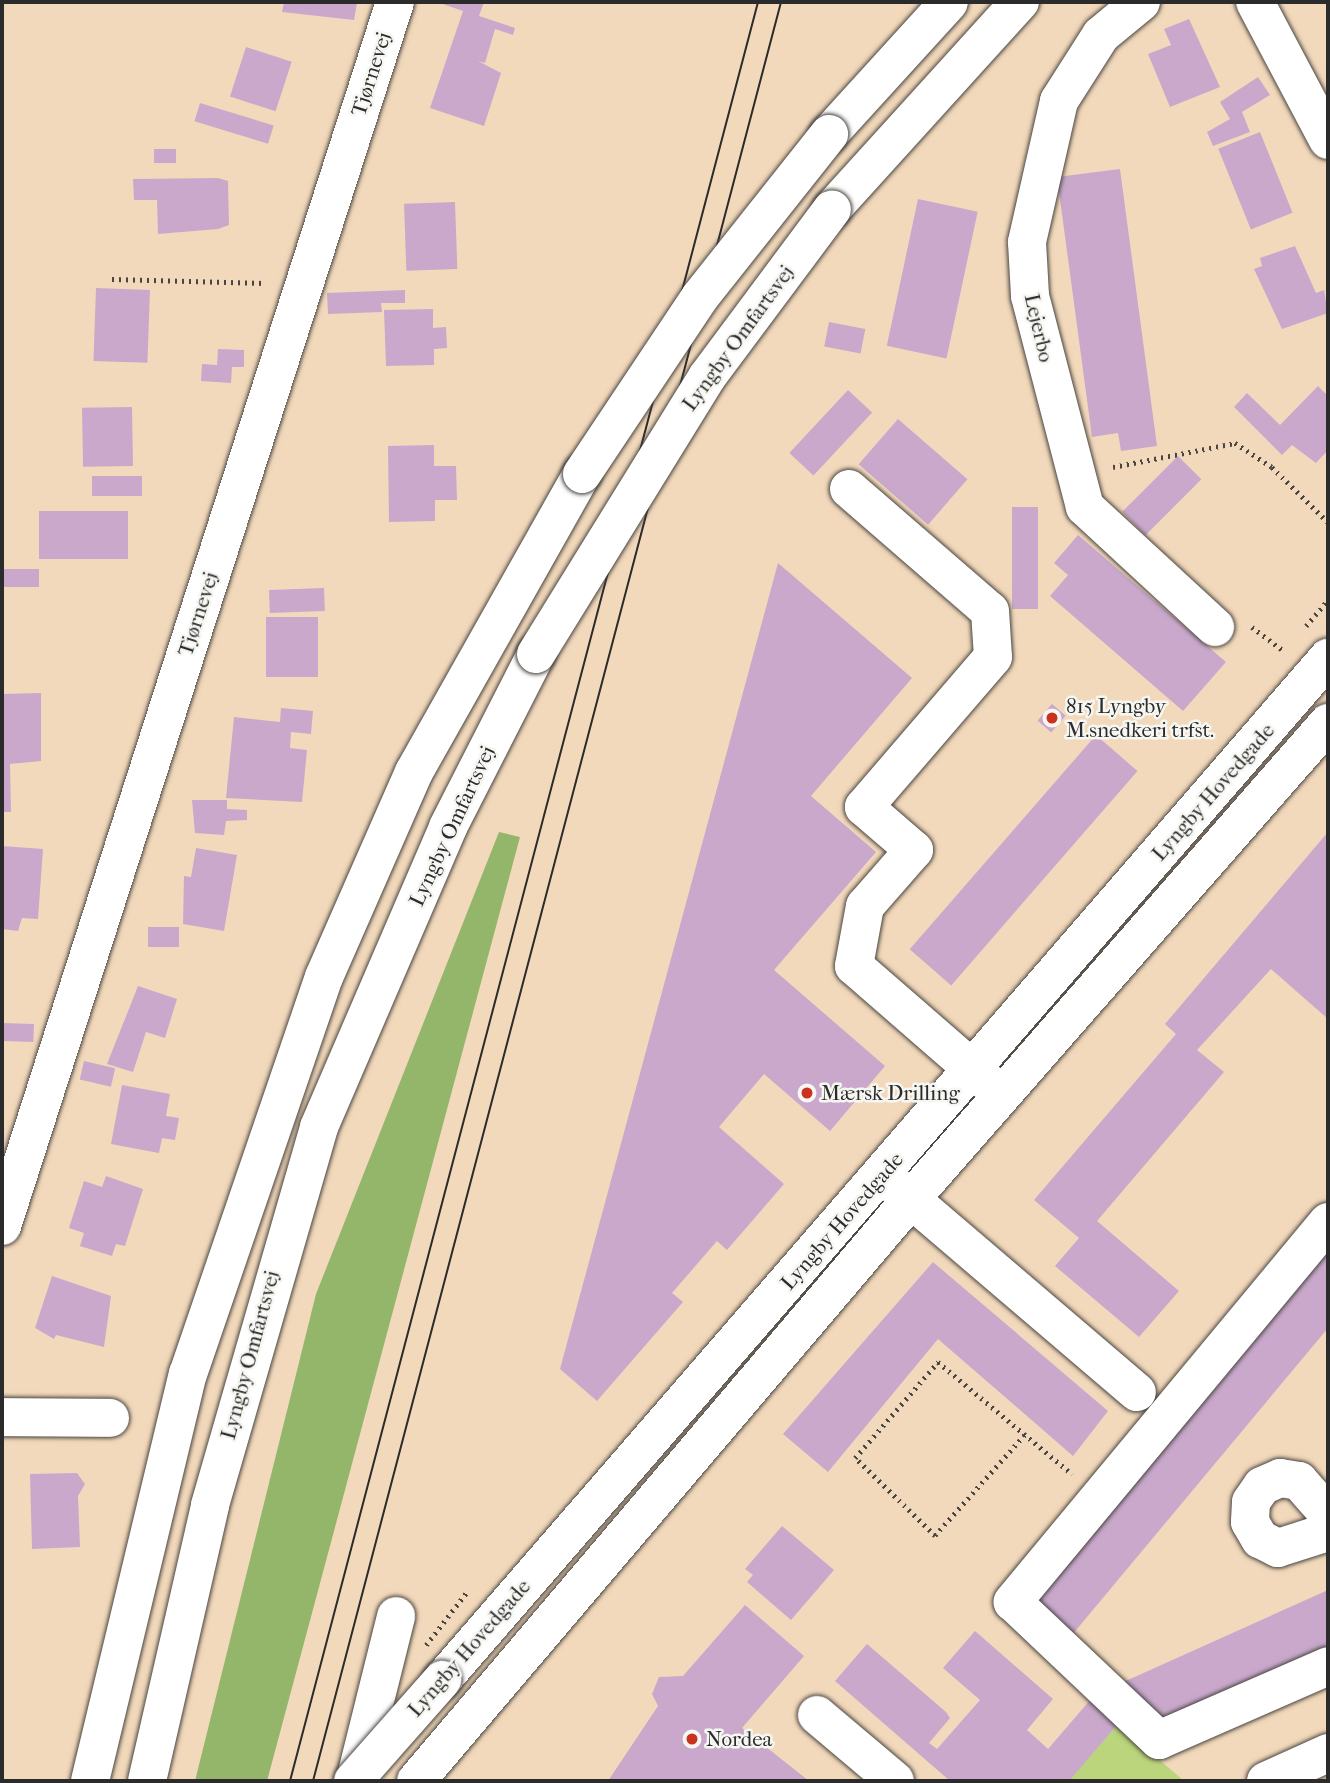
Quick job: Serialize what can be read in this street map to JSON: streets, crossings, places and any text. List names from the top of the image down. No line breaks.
{"streets":{"main road":["Tjørnevej","Lejerbo","Lyngby Omfartsvej","Lyngby Hovedgade"]},"places":["815 Lyngby M.snedkeri trfst.","Mærsk Drilling","Nordea"]}
